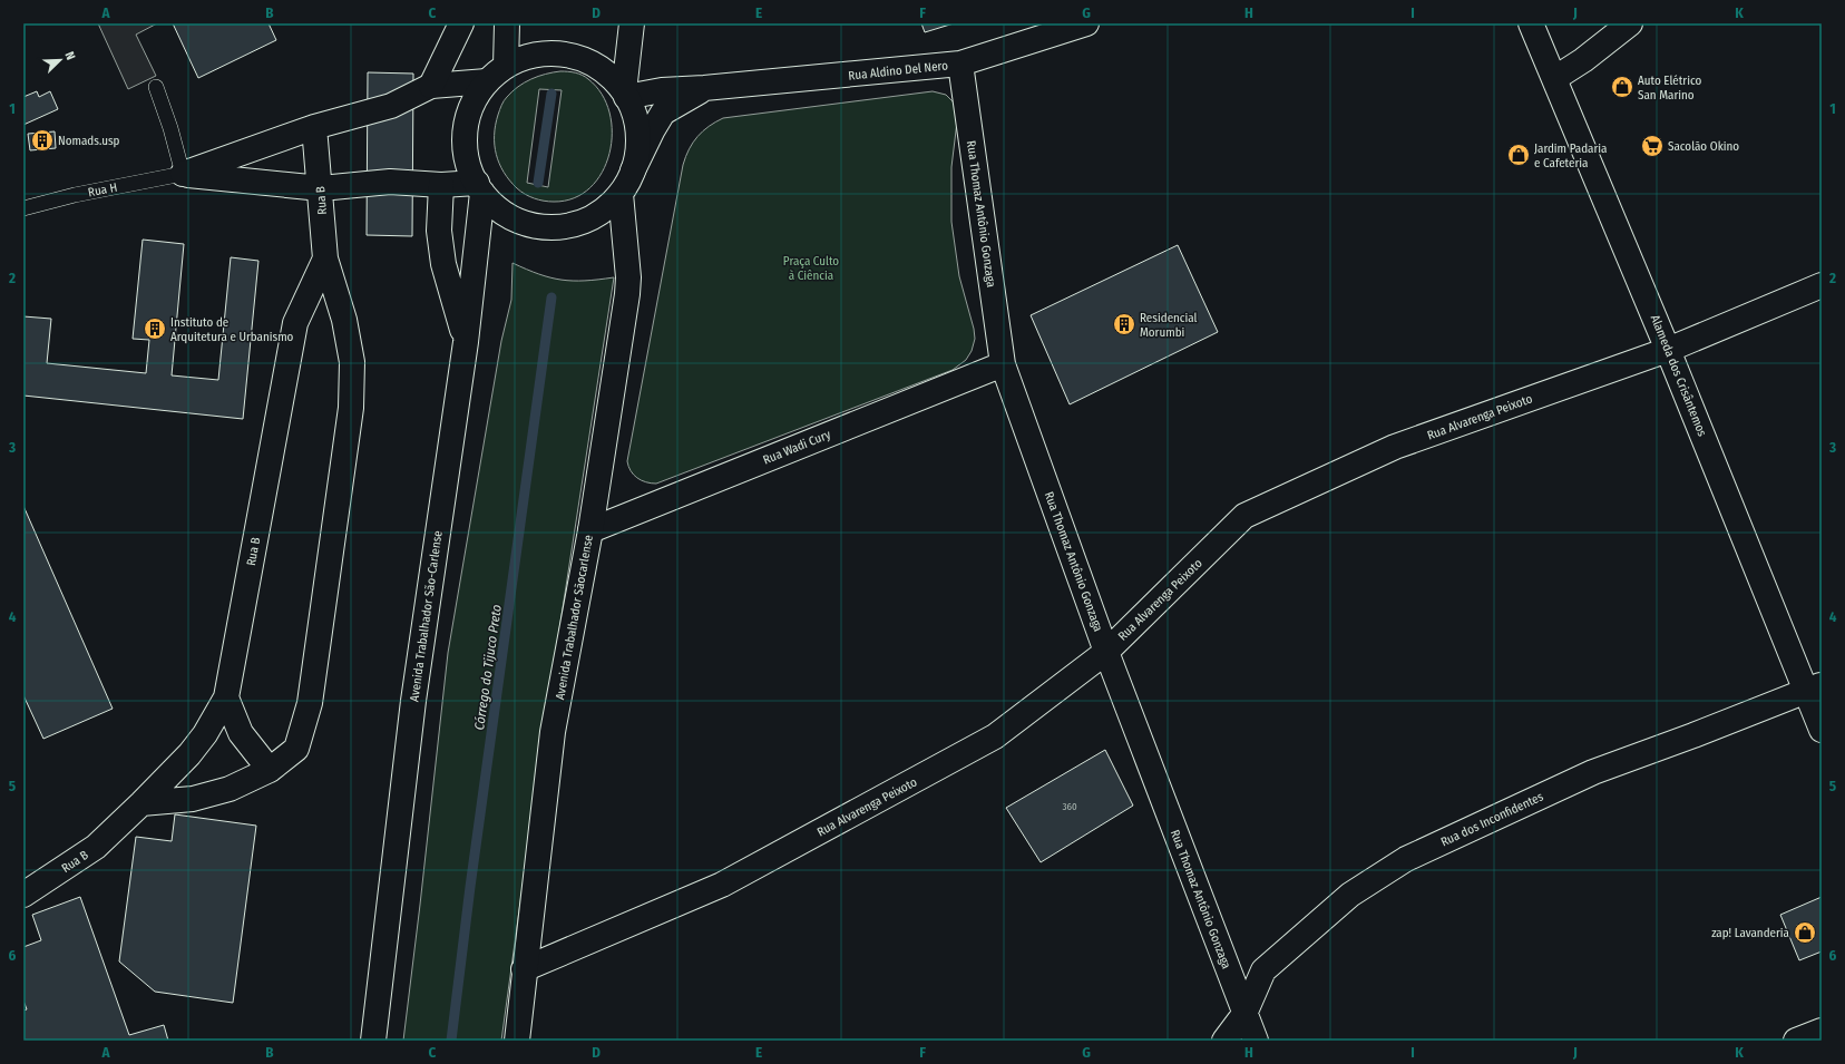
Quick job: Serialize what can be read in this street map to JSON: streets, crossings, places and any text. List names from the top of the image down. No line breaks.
{"streets":{"street":["Rua Aldino Del Nero","Rua B","Rua Thomaz Antônio Gonzaga","Alameda dos Crisântemos","Rua Alvarenga Peixoto","Rua Wadi Cury","Avenida Trabalhador São-Carlense","Avenida Trabalhador Sãocarlense","Rua dos Inconfidentes"],"lane":["Rua H"]},"crossings":[["Rua Aldino Del Nero","Rua Thomaz Antônio Gonzaga"],["Rua Thomaz Antônio Gonzaga","Rua Alvarenga Peixoto"],["Rua Thomaz Antônio Gonzaga","Rua Wadi Cury"],["Rua Thomaz Antônio Gonzaga","Rua dos Inconfidentes"],["Alameda dos Crisântemos","Rua Alvarenga Peixoto"],["Alameda dos Crisântemos","Rua dos Inconfidentes"],["Rua Alvarenga Peixoto","Avenida Trabalhador Sãocarlense"],["Rua Wadi Cury","Avenida Trabalhador Sãocarlense"]],"water":["Córrego do Tijuco Preto"],"parks":["Praça Culto à Ciência"],"places":{"shop":["Auto Elétrico San Marino","Jardim Padaria e Cafeteria","zap! Lavanderia"],"building":["Nomads.usp","Residencial Morumbi","Instituto de Arquitetura e Urbanismo"],"supermarket":["Sacolão Okino"]},"house_numbers":["360"],"north":"top right","grid":{"columns":["A","B","C","D","E","F","G","H","I","J","K"],"rows":["1","2","3","4","5","6"]}}
